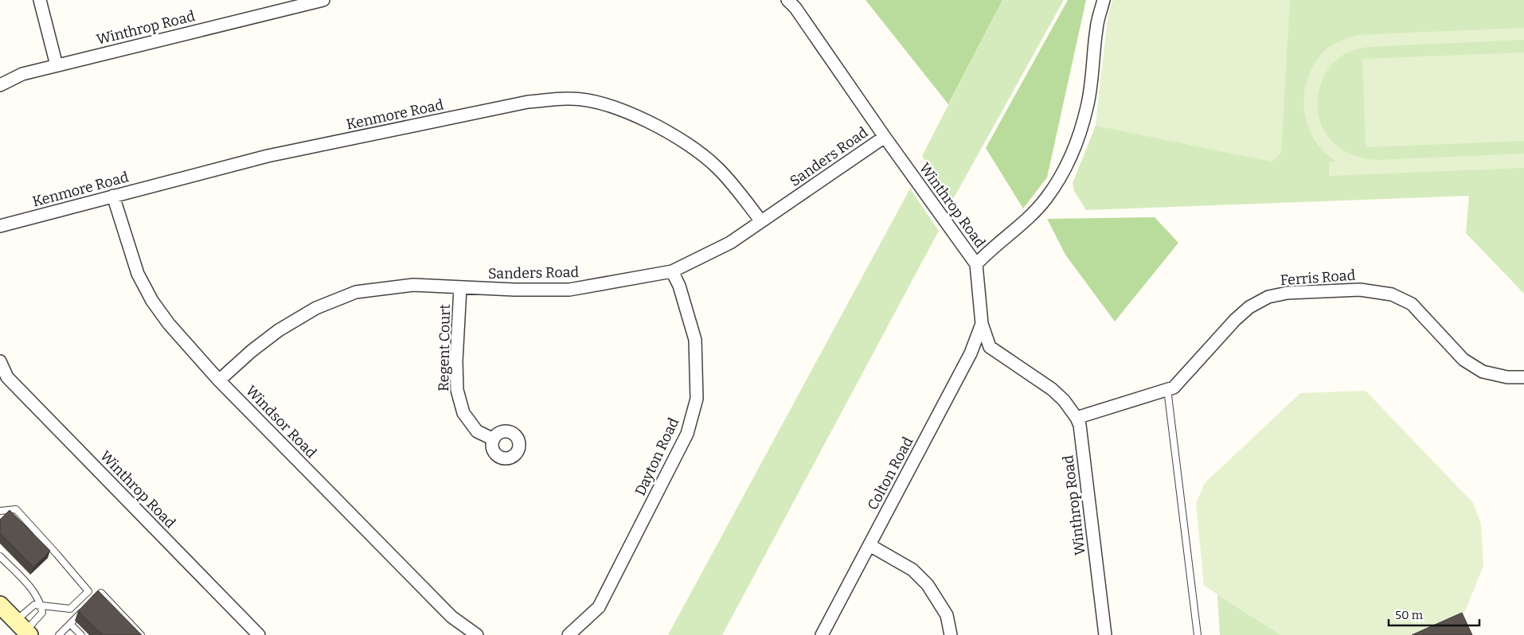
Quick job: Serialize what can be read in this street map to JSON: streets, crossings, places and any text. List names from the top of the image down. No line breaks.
{"streets":{"street":["Winthrop Road","Kenmore Road","Sanders Road","Ferris Road","Regent Court","Windsor Road","Dayton Road","Colton Road"]},"crossings":[["Winthrop Road","Sanders Road"],["Winthrop Road","Ferris Road"],["Winthrop Road","Colton Road"],["Kenmore Road","Sanders Road"],["Kenmore Road","Windsor Road"],["Sanders Road","Regent Court"],["Sanders Road","Windsor Road"],["Sanders Road","Dayton Road"]],"scale_bar":"50 m"}
